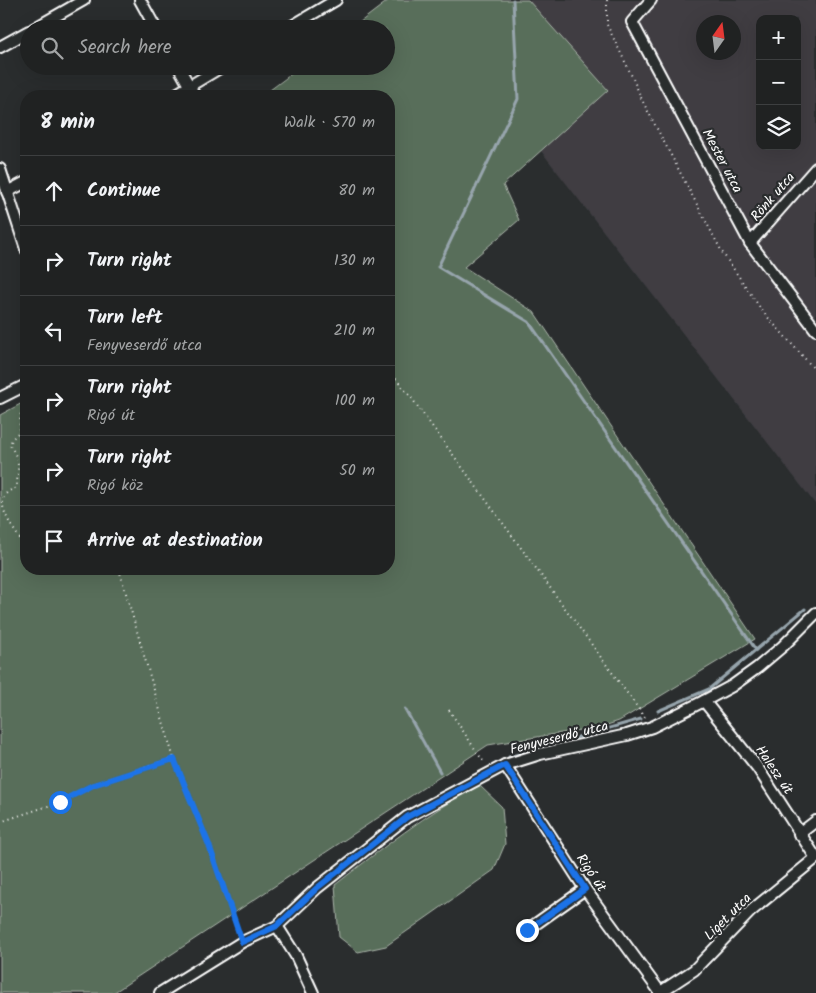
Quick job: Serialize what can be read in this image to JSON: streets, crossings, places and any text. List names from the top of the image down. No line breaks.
{"streets":{"street":["Mester utca","Rönk utca","Fenyveserdő utca","Halesz út","Rigó út","Liget utca"]},"crossings":[["Mester utca","Rönk utca"],["Fenyveserdő utca","Halesz út"],["Fenyveserdő utca","Rigó út"],["Halesz út","Liget utca"],["Rigó út","Liget utca"]],"north":"top","page":{"map_buttons":["+","−"],"search":"Search here","heading":["8 min","Walk · 570 m"],"list":[["Continue","80 m"],["Turn right","130 m"],["Turn left","Fenyveserdő utca","210 m"],["Turn right","Rigó út","100 m"],["Turn right","Rigó köz","50 m"],"Arrive at destination"]}}
